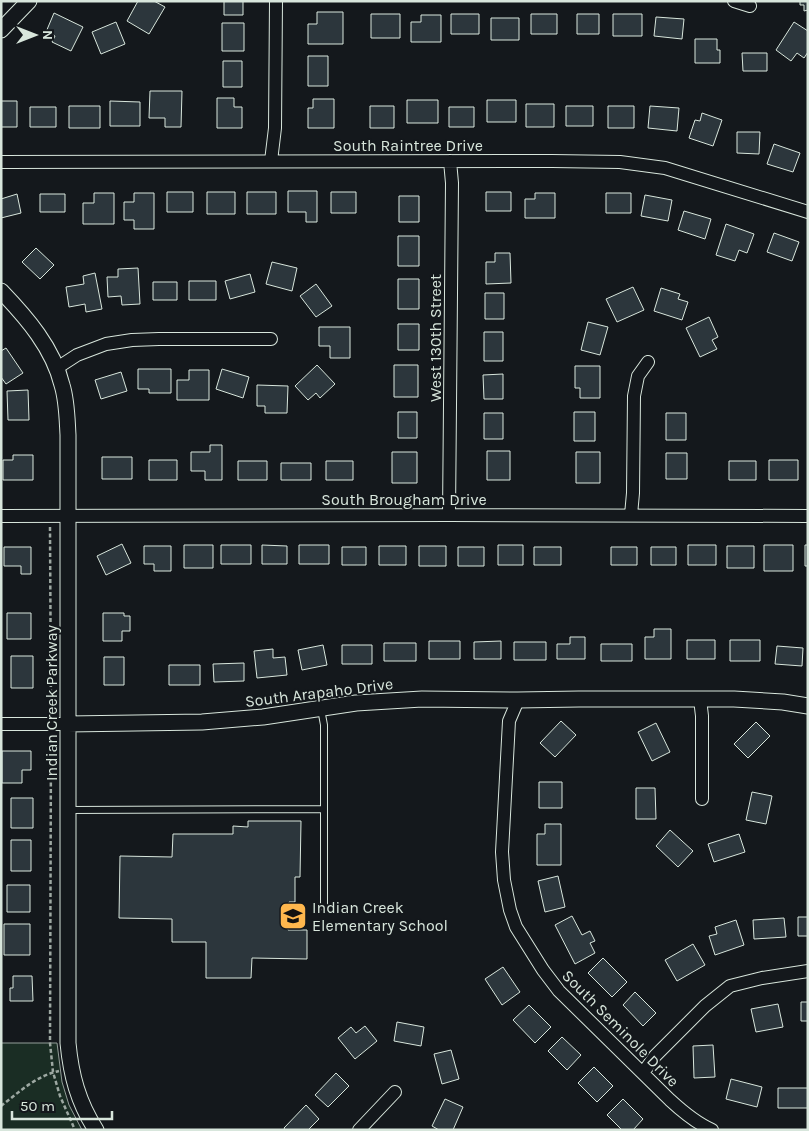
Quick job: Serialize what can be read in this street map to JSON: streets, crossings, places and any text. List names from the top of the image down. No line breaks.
{"streets":{"street":["South Raintree Drive","West 130th Street","South Brougham Drive","South Arapaho Drive","Indian Creek Parkway","South Seminole Drive"]},"crossings":[["South Raintree Drive","West 130th Street"],["West 130th Street","South Brougham Drive"],["South Brougham Drive","Indian Creek Parkway"],["South Arapaho Drive","Indian Creek Parkway"],["South Arapaho Drive","South Seminole Drive"]],"places":{"school or university":["Indian Creek Elementary School"]},"scale_bar":"50 m","north":"right"}
